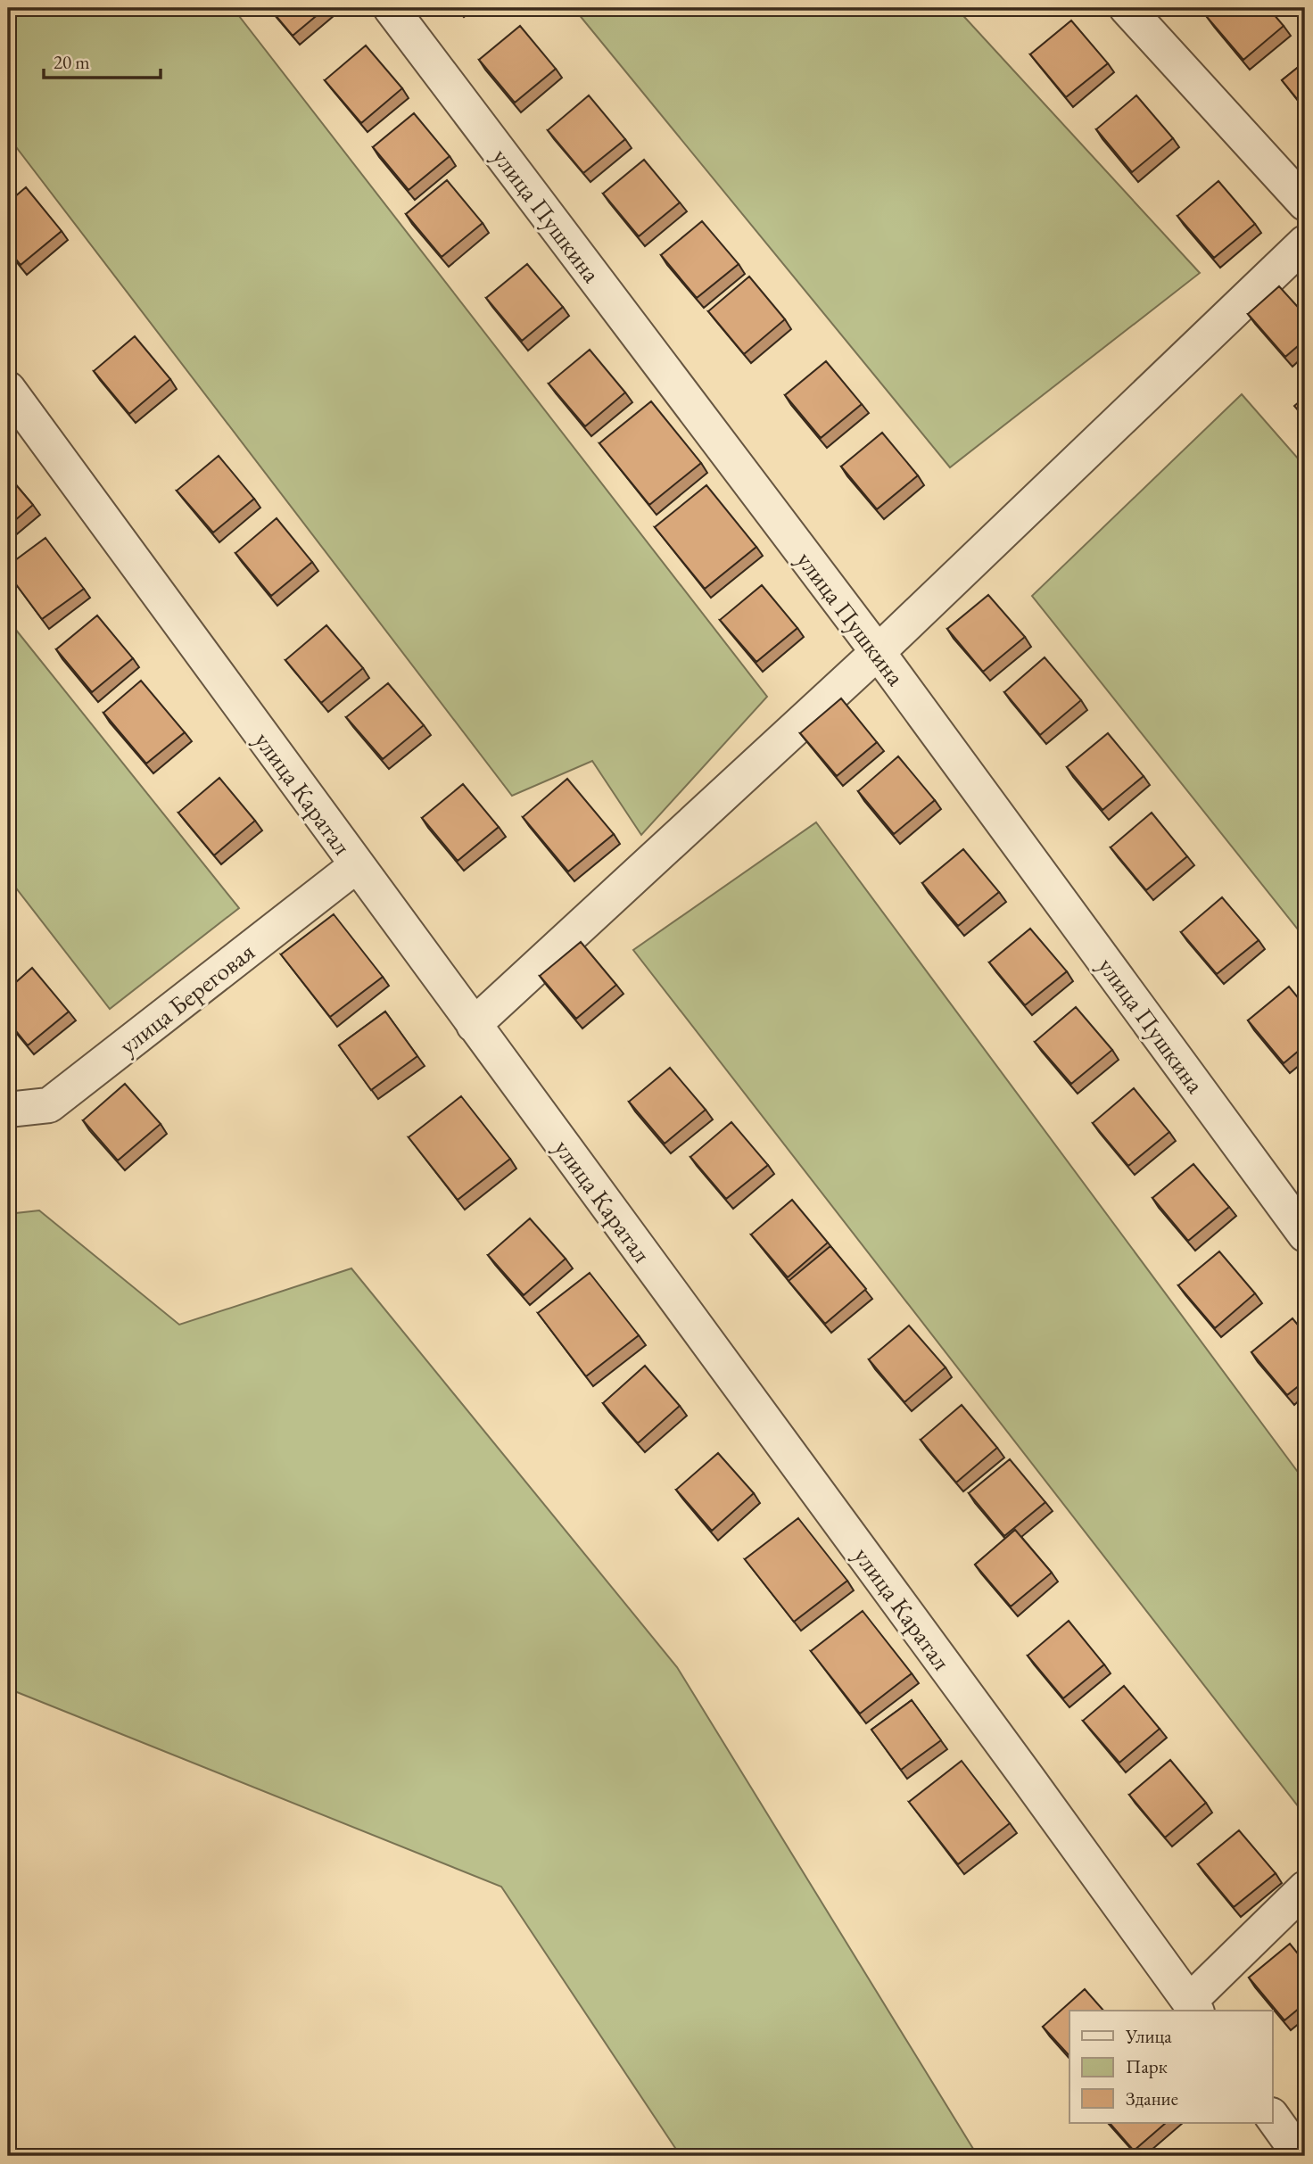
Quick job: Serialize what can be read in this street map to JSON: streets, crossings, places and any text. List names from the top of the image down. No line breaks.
{"streets":{"street":["улица Пушкина","улица Каратал","улица Береговая"]},"crossings":[["улица Каратал","улица Береговая"]],"legend":["Улица","Парк","Здание"],"scale_bar":"20 m"}
